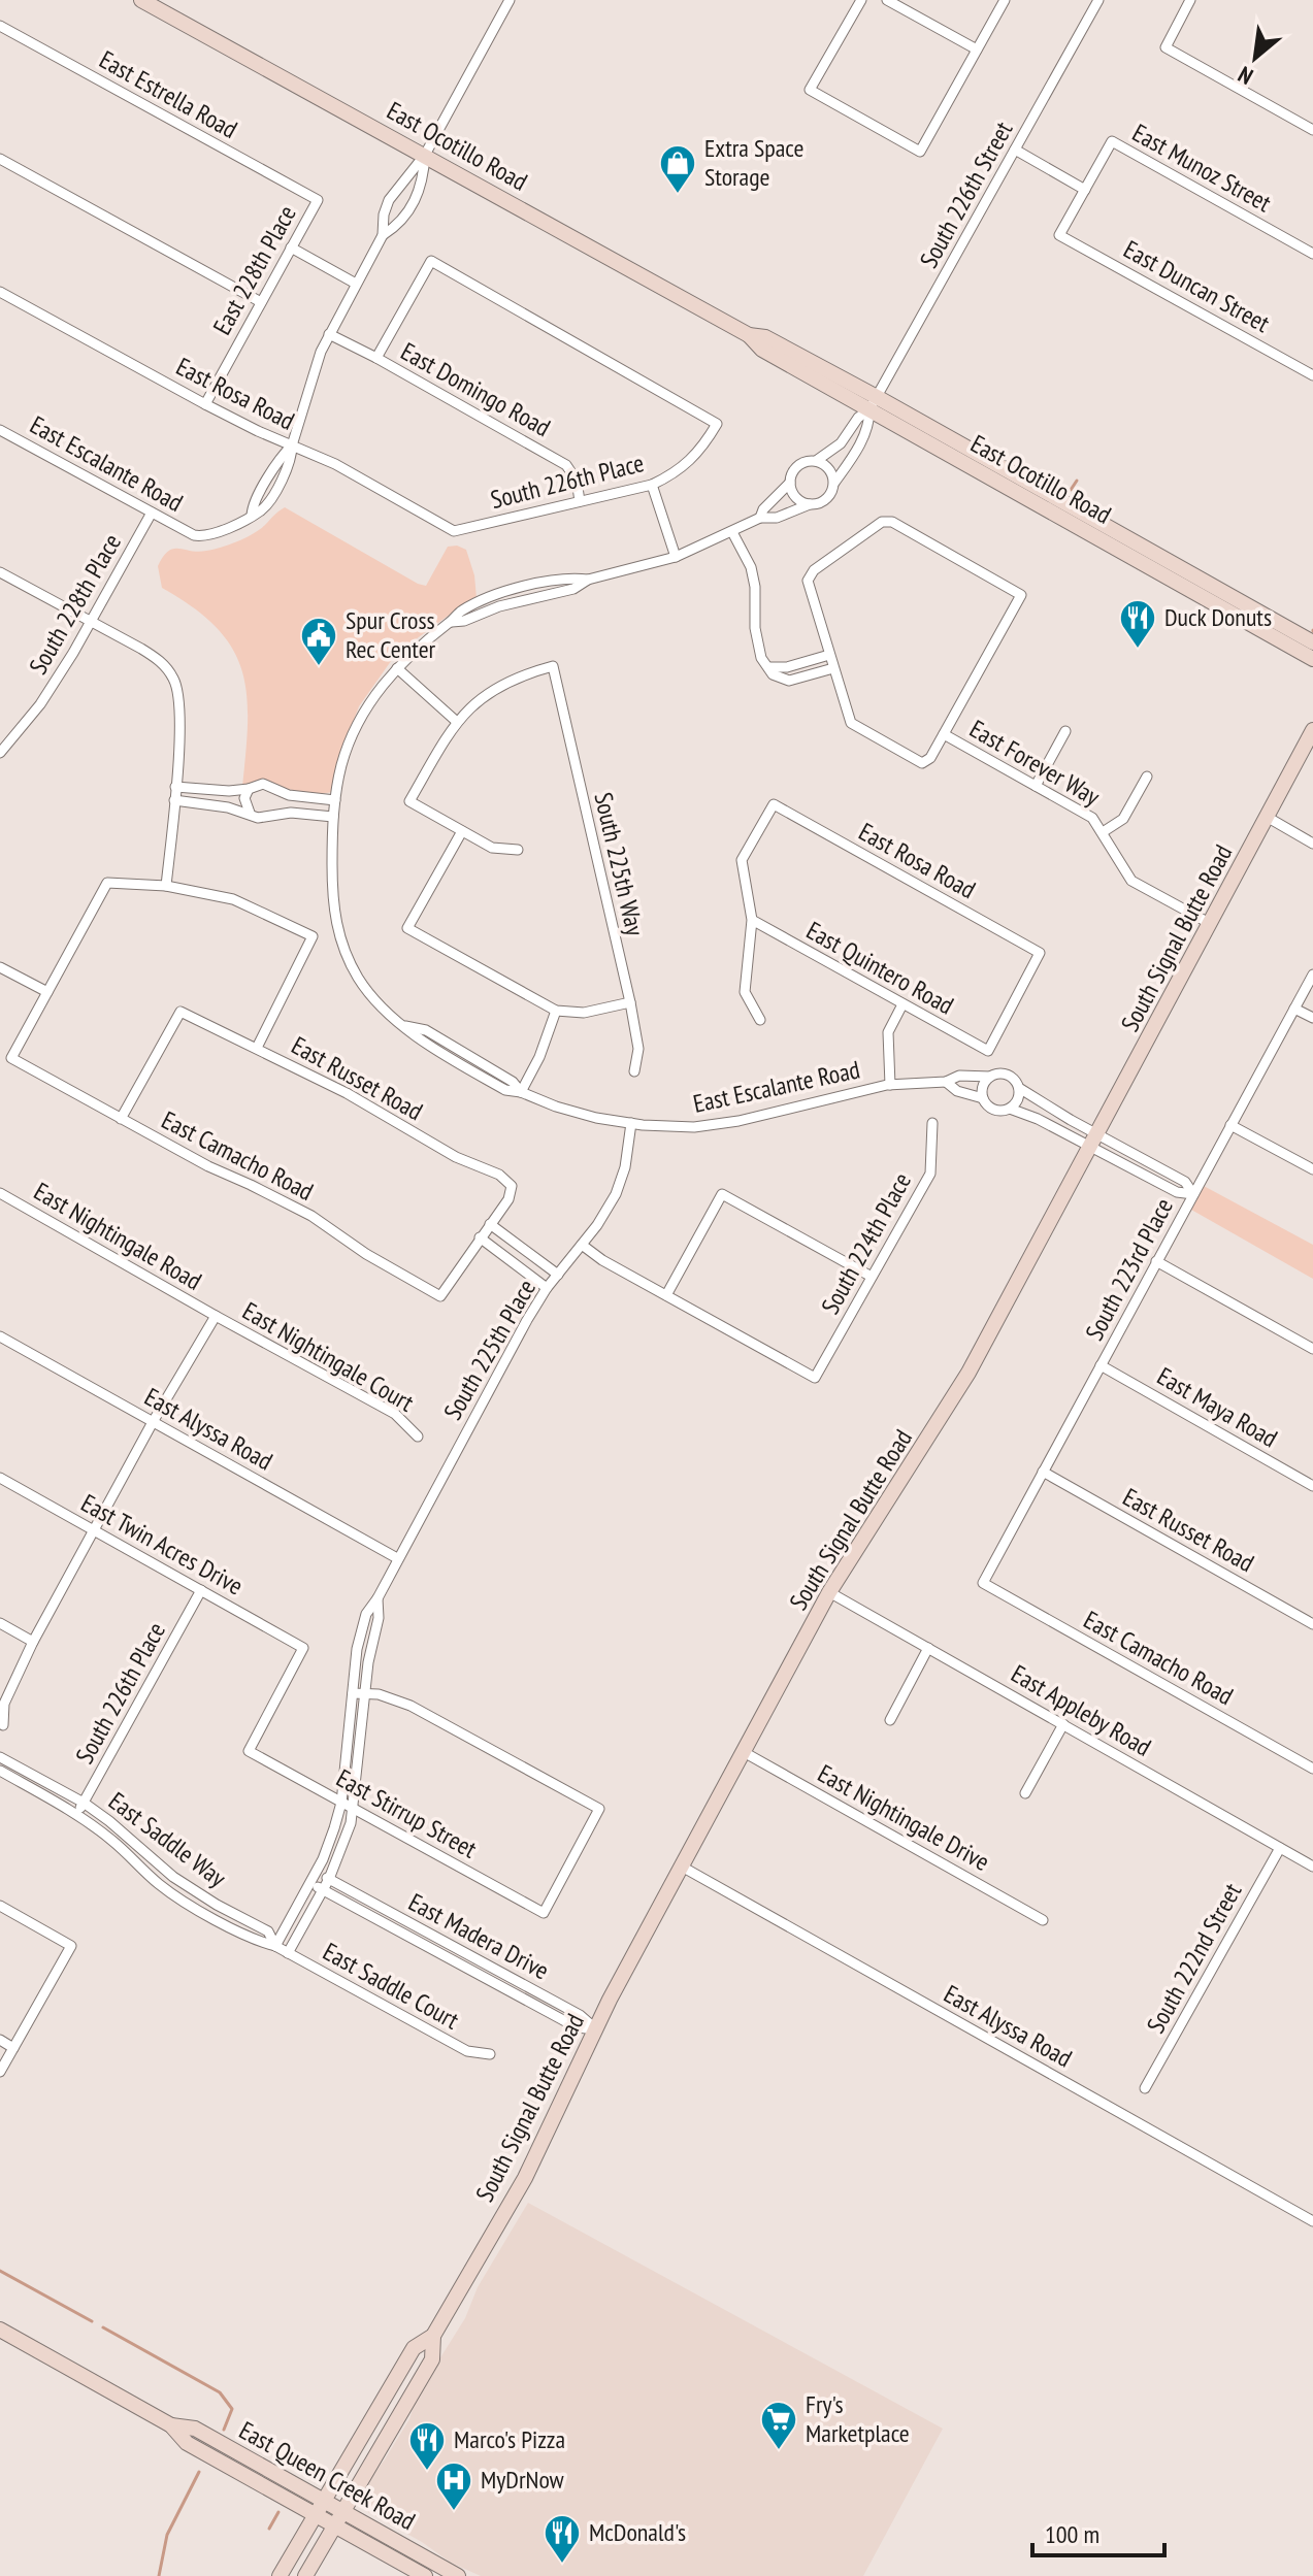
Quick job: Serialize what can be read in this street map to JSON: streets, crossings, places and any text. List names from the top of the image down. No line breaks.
{"streets":{"main road":["East Ocotillo Road","South Signal Butte Road","East Queen Creek Road"],"street":["East Estrella Road","East Munoz Street","South 226th Street","East 228th Place","East Duncan Street","East Domingo Road","East Rosa Road","East Escalante Road","South 226th Place","South 228th Place","East Forever Way","South 225th Way","East Quintero Road","East Russet Road","East Camacho Road","East Nightingale Road","South 224th Place","South 223rd Place","South 225th Place","East Nightingale Court","East Maya Road","East Alyssa Road","East Twin Acres Drive","East Appleby Road","East Stirrup Street","East Nightingale Drive","East Saddle Way","East Madera Drive","South 222nd Street","East Saddle Court"]},"crossings":[["East Estrella Road","East 228th Place"],["East Ocotillo Road","South 226th Street"],["East Munoz Street","East Duncan Street"],["East 228th Place","East Rosa Road"],["East Domingo Road","South 226th Place"],["East Rosa Road","South 226th Place"],["East Rosa Road","East Quintero Road"],["East Escalante Road","South 228th Place"],["East Escalante Road","South Signal Butte Road"],["East Escalante Road","South 223rd Place"],["East Escalante Road","South 225th Place"],["South 226th Place","East Twin Acres Drive"],["South 226th Place","East Saddle Way"],["East Forever Way","South Signal Butte Road"],["South Signal Butte Road","East Alyssa Road"],["South Signal Butte Road","East Appleby Road"],["South Signal Butte Road","East Nightingale Drive"],["South Signal Butte Road","East Madera Drive"],["South Signal Butte Road","East Queen Creek Road"],["East Russet Road","East Camacho Road"],["East Russet Road","South 223rd Place"],["East Camacho Road","South 223rd Place"],["East Nightingale Road","East Nightingale Court"],["South 223rd Place","East Maya Road"],["South 225th Place","East Alyssa Road"],["South 225th Place","East Stirrup Street"],["South 225th Place","East Saddle Way"],["South 225th Place","East Madera Drive"],["South 225th Place","East Saddle Court"],["East Twin Acres Drive","East Stirrup Street"],["East Appleby Road","South 222nd Street"],["East Saddle Way","East Saddle Court"]],"places":{"shop":["Extra Space Storage"],"restaurant":["Duck Donuts","Marco's Pizza","McDonald's"],"public building":["Spur Cross Rec Center"],"supermarket":["Fry's Marketplace"],"hospital":["MyDrNow"]},"scale_bar":"100 m","north":"bottom left"}
